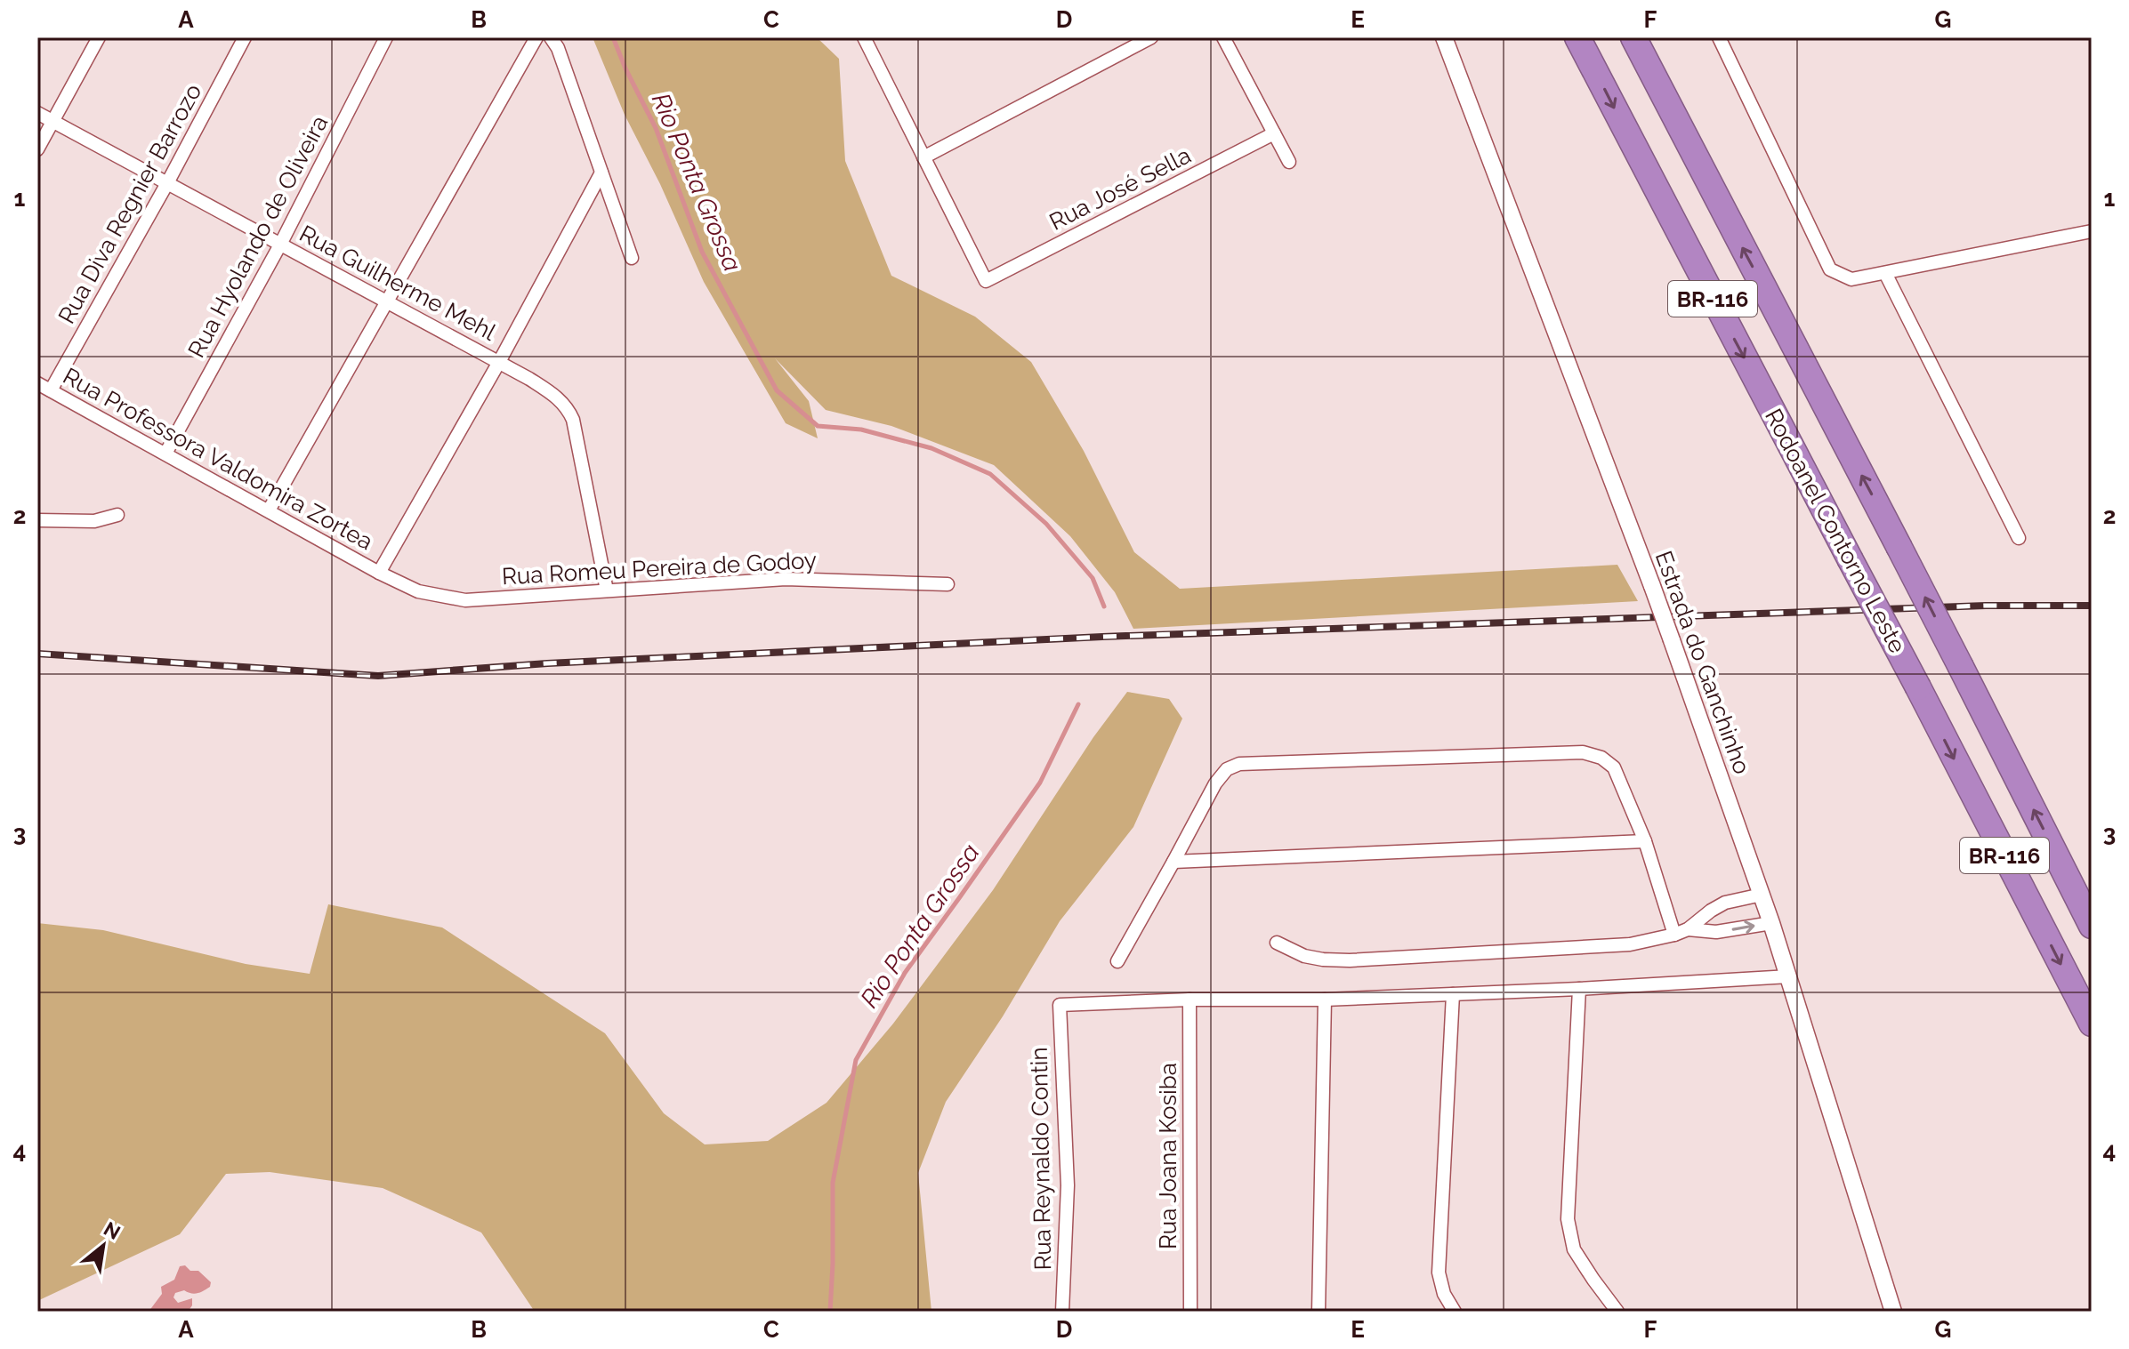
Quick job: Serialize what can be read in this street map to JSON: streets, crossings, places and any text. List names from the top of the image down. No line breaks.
{"streets":{"highway":["BR-116","Rodoanel Contorno Leste"],"street":["Rua José Sella","Rua Diva Regnier Barrozo","Rua Hyolando de Oliveira","Rua Guilherme Mehl","Rua Professora Valdomira Zortea","Rua Romeu Pereira de Godoy","Estrada do Ganchinho","Rua Joana Kosiba","Rua Reynaldo Contin"]},"crossings":[["Rua Diva Regnier Barrozo","Rua Guilherme Mehl"],["Rua Diva Regnier Barrozo","Rua Professora Valdomira Zortea"],["Rua Hyolando de Oliveira","Rua Guilherme Mehl"],["Rua Hyolando de Oliveira","Rua Professora Valdomira Zortea"],["Rua Guilherme Mehl","Rua Romeu Pereira de Godoy"],["Rua Professora Valdomira Zortea","Rua Romeu Pereira de Godoy"],["Rua Joana Kosiba","Rua Reynaldo Contin"]],"water":["Rio Ponta Grossa"],"north":"top right","grid":{"columns":["A","B","C","D","E","F","G"],"rows":["1","2","3","4"]}}
